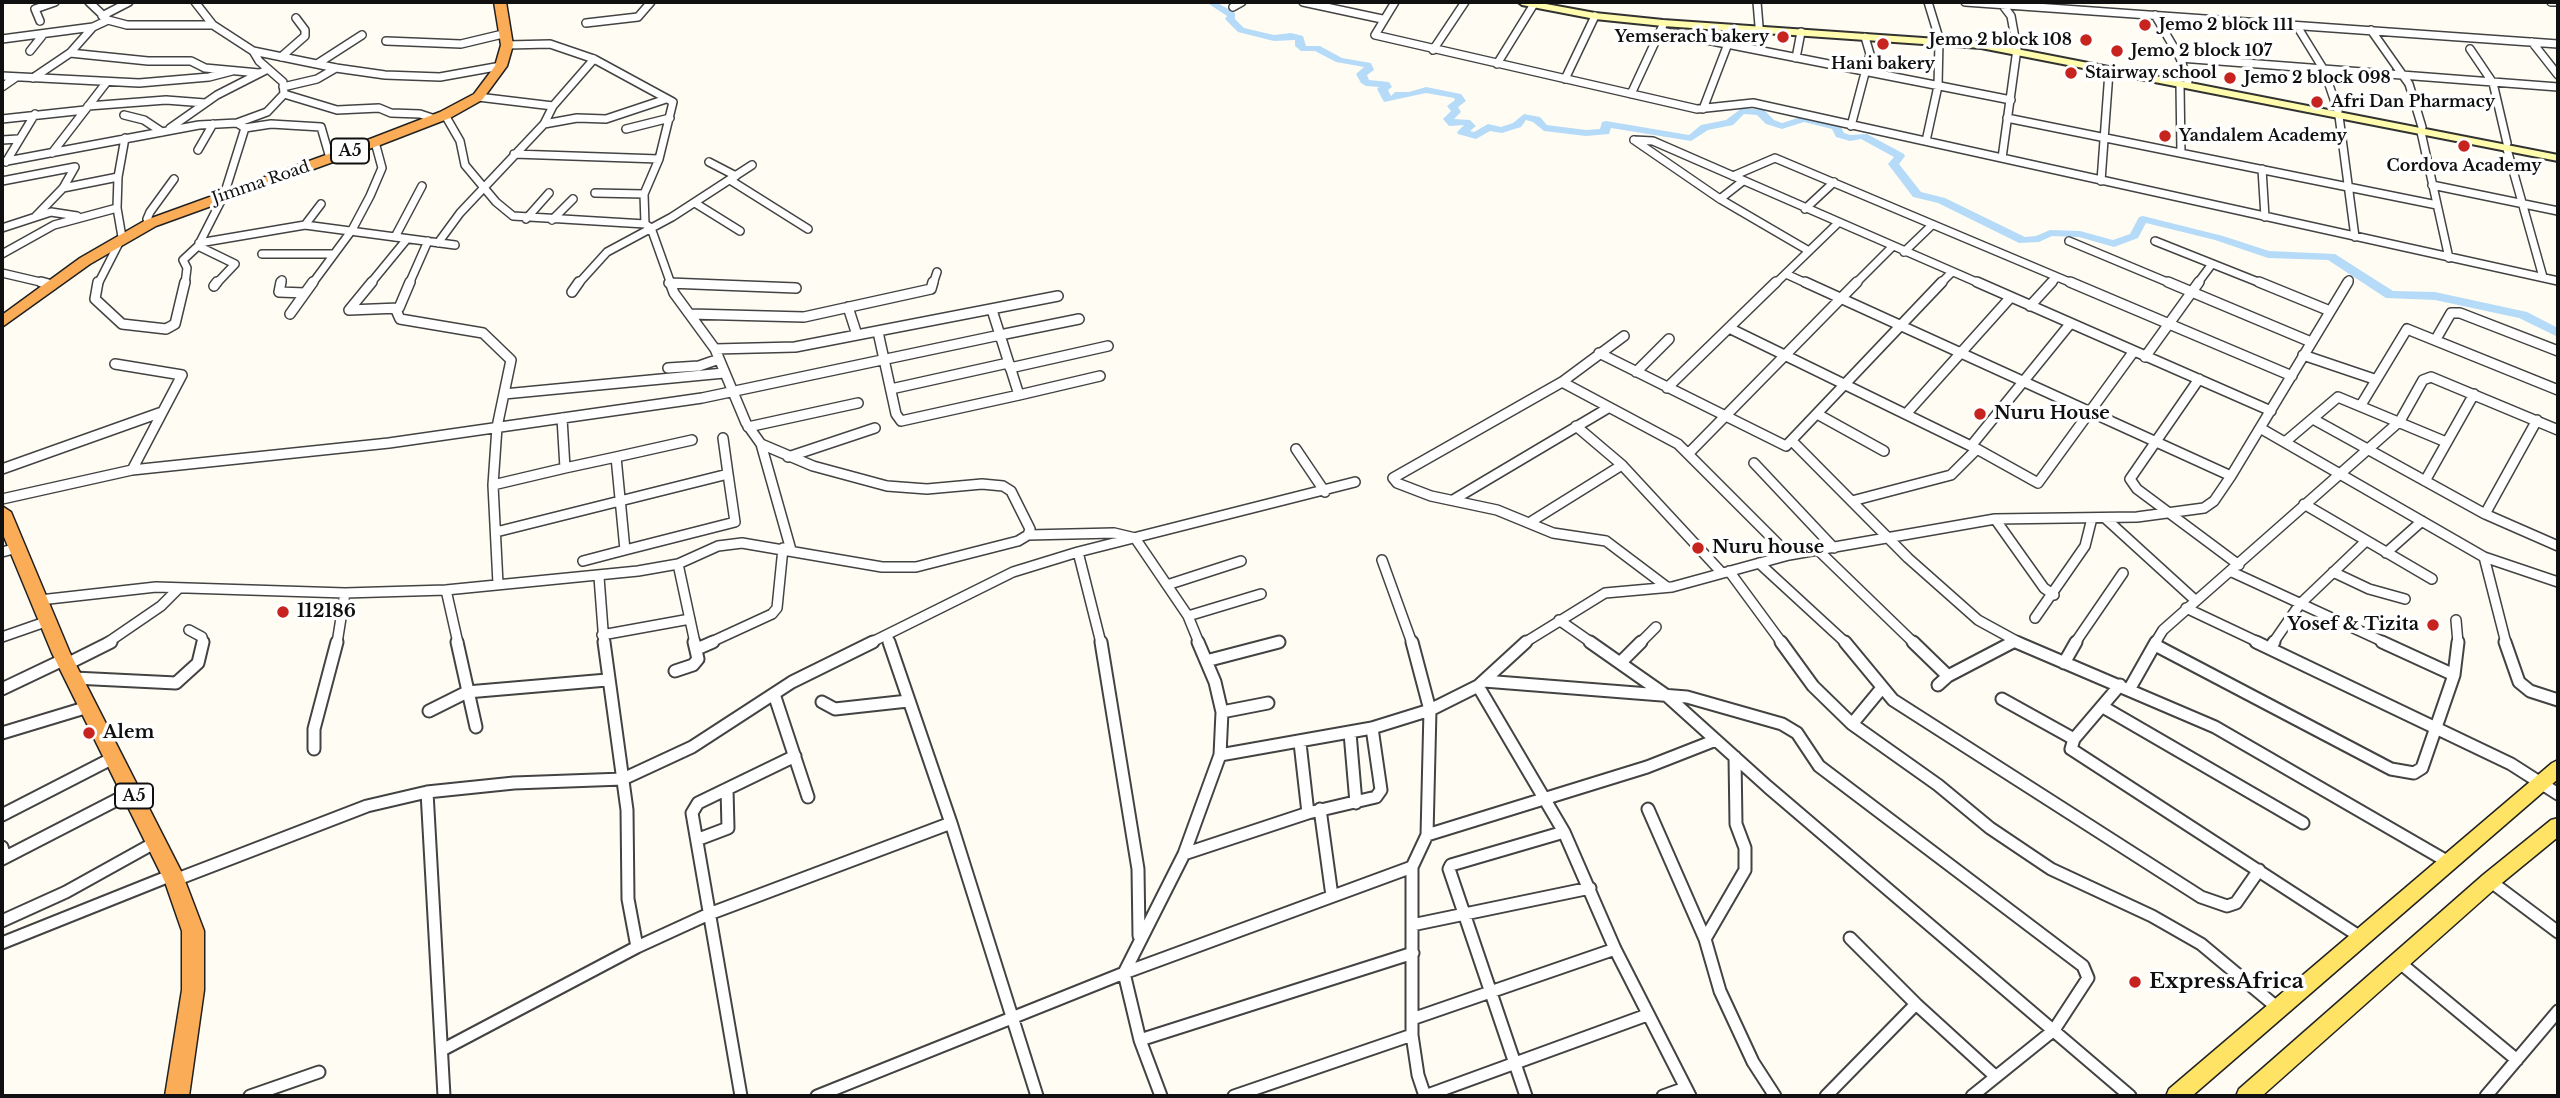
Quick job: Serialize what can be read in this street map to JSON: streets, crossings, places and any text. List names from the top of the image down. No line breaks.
{"streets":{"highway":["A5","Jimma Road"]},"places":["Jemo 2 block 111","Yemserach bakery","Jemo 2 block 108","Hani bakery","Jemo 2 block 107","Stairway school","Jemo 2 block 098","Afri Dan Pharmacy","Yandalem Academy","Cordova Academy","Nuru House","Nuru house","112186","Yosef & Tizita","Alem","ExpressAfrica"]}
